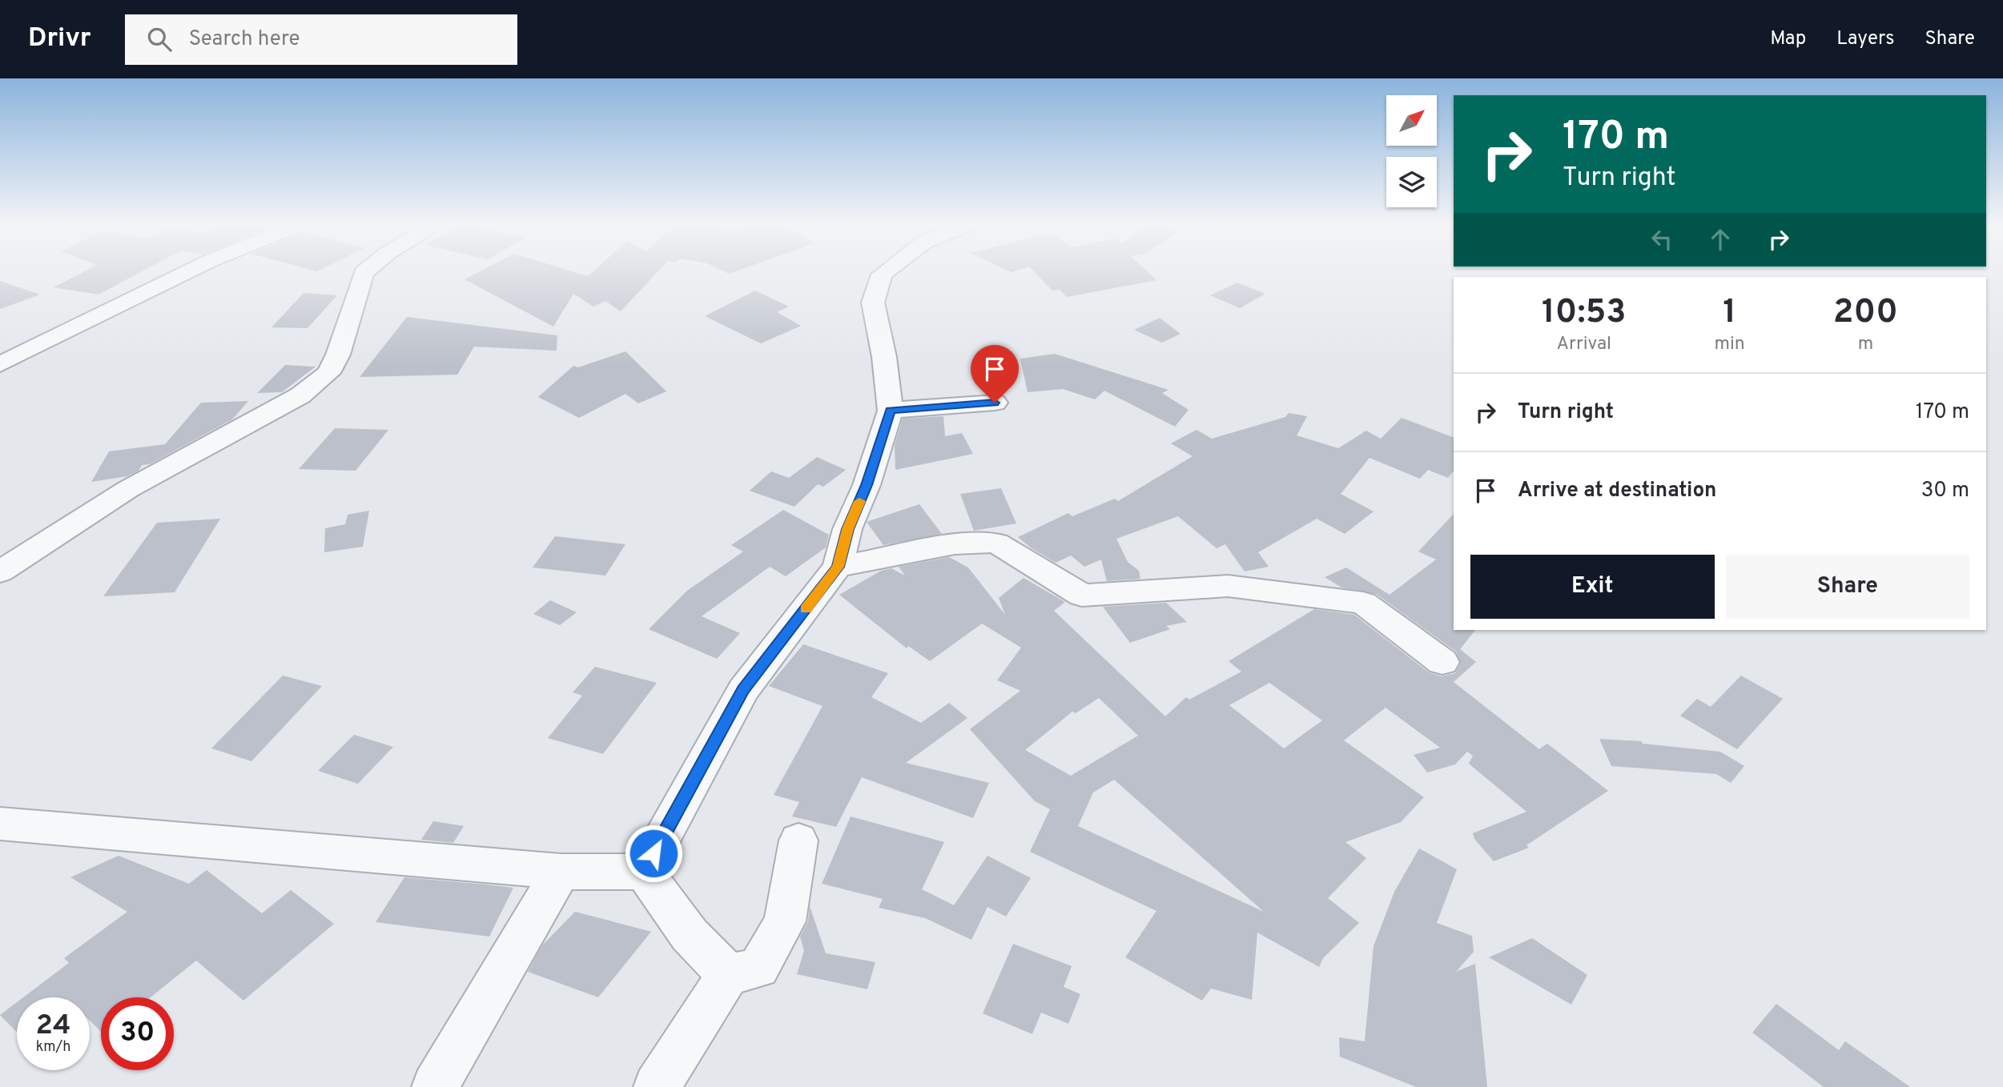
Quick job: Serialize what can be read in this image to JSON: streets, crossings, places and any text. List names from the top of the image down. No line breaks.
{"north":"top right","page":{"header":"Drivr","search":"Search here","nav":["Map","Layers","Share"],"turn":["170 m","Turn right"],"eta":["10:53","Arrival","1","min","200","m"],"list":[{"name":"Turn right","value":"170 m"},{"name":"Arrive at destination","value":"30 m"}],"buttons":["Exit","Share"],"speed":"24 km/h","limit":"30"}}
